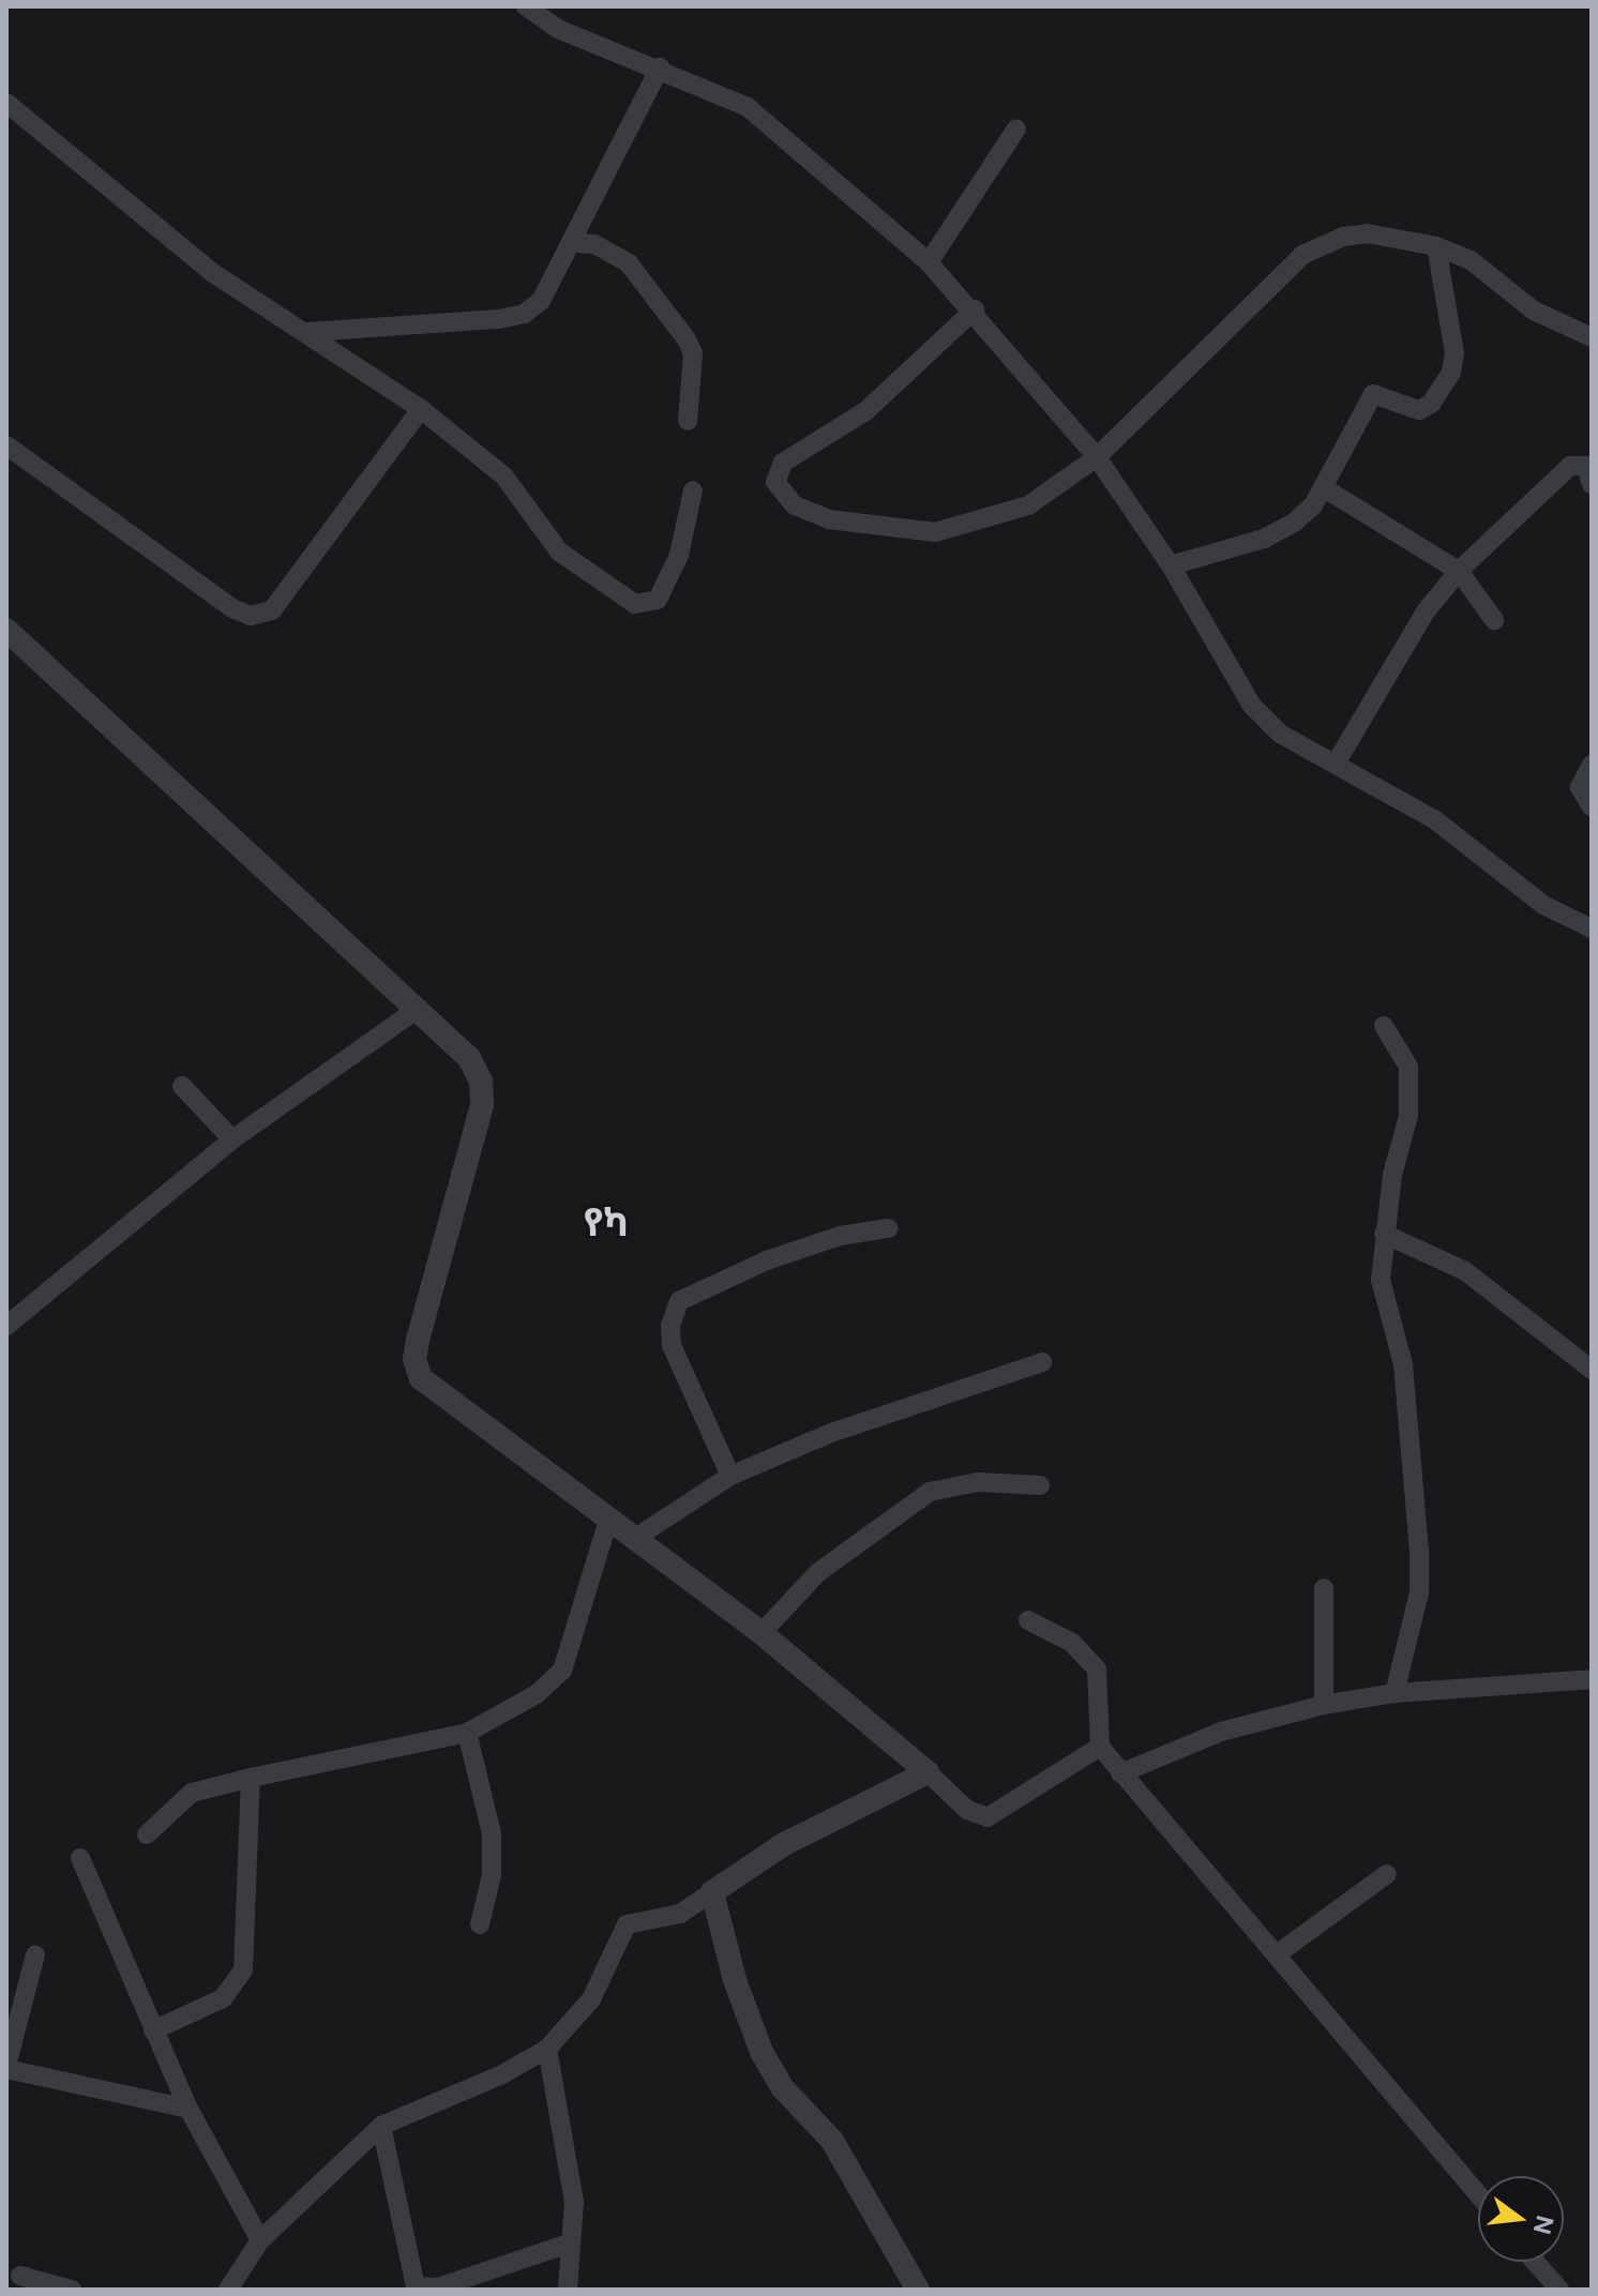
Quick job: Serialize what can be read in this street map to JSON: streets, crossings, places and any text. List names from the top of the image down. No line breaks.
{"districts":["የካ"],"north":"right"}
